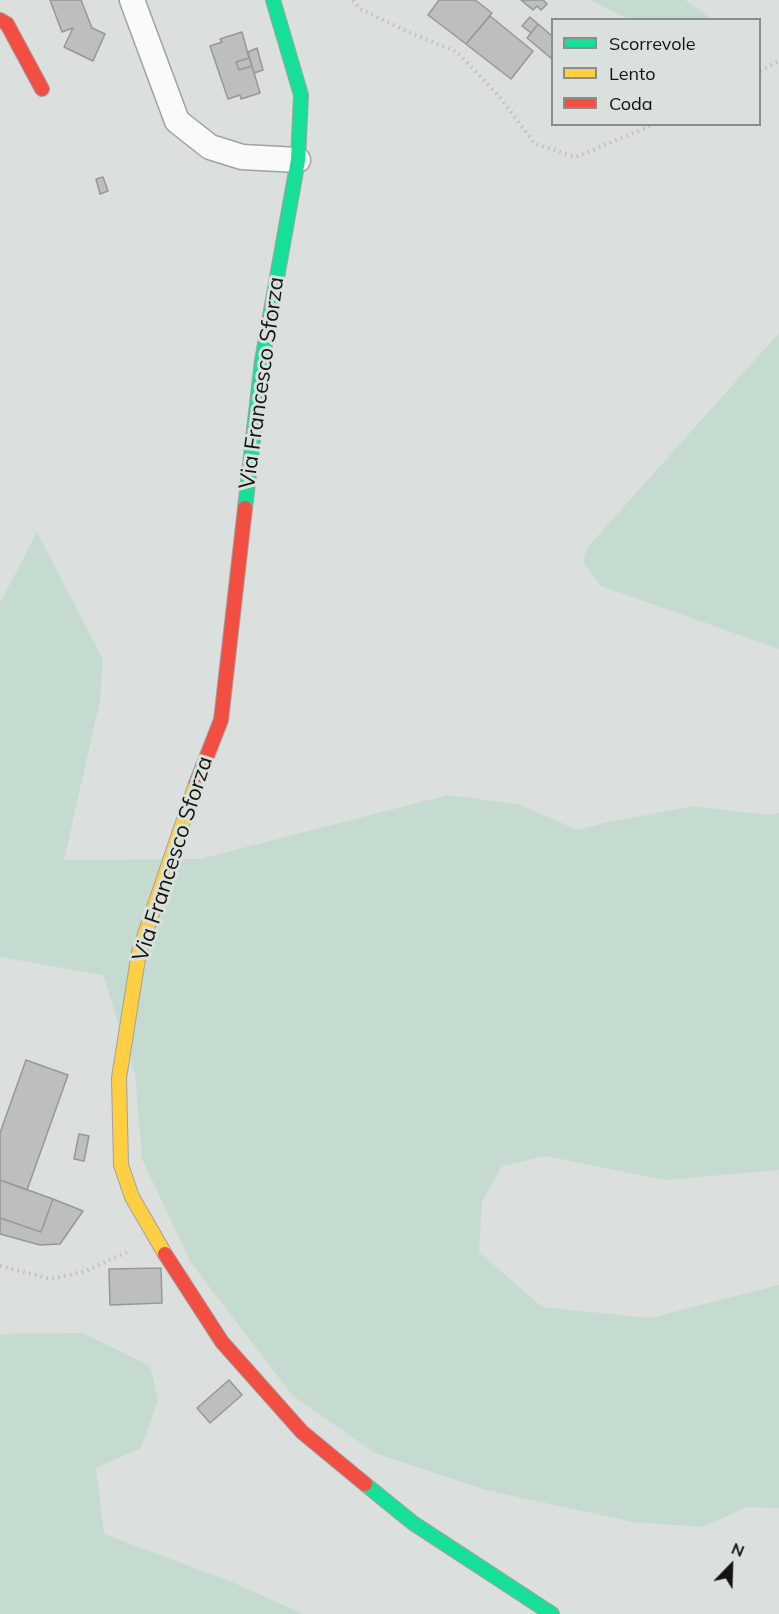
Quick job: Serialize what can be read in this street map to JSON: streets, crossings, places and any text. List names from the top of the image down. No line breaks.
{"streets":{"street":["Via Francesco Sforza"]},"legend":["Scorrevole","Lento","Coda"],"north":"top right"}
